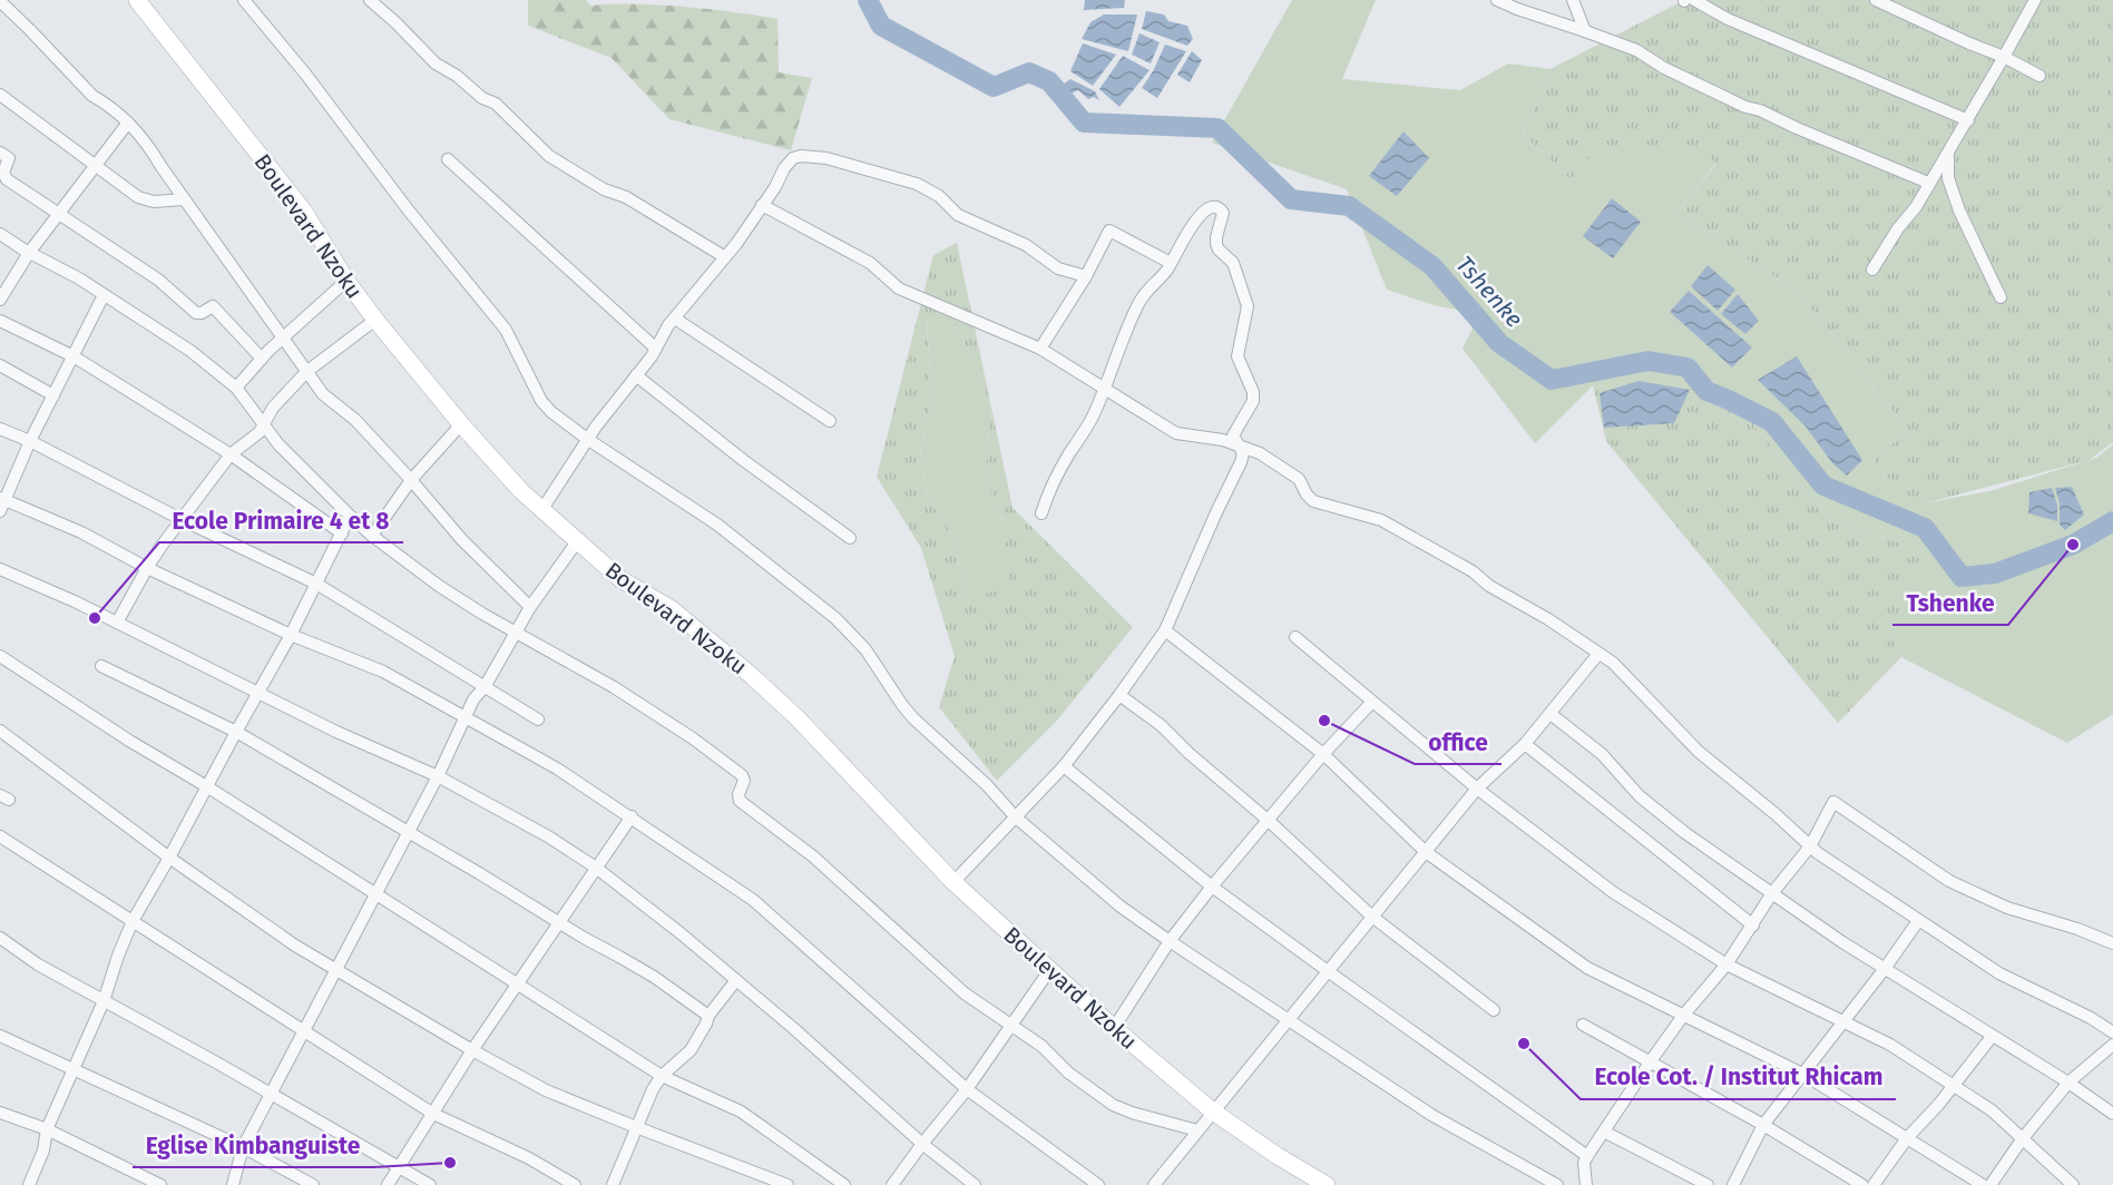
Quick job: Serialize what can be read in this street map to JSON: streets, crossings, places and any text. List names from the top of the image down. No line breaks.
{"streets":{"street":["Boulevard Nzoku"]},"water":["Tshenke"],"places":["Tshenke","Ecole Primaire 4 et 8","office","Ecole Cot. / Institut Rhicam","Eglise Kimbanguiste"]}
